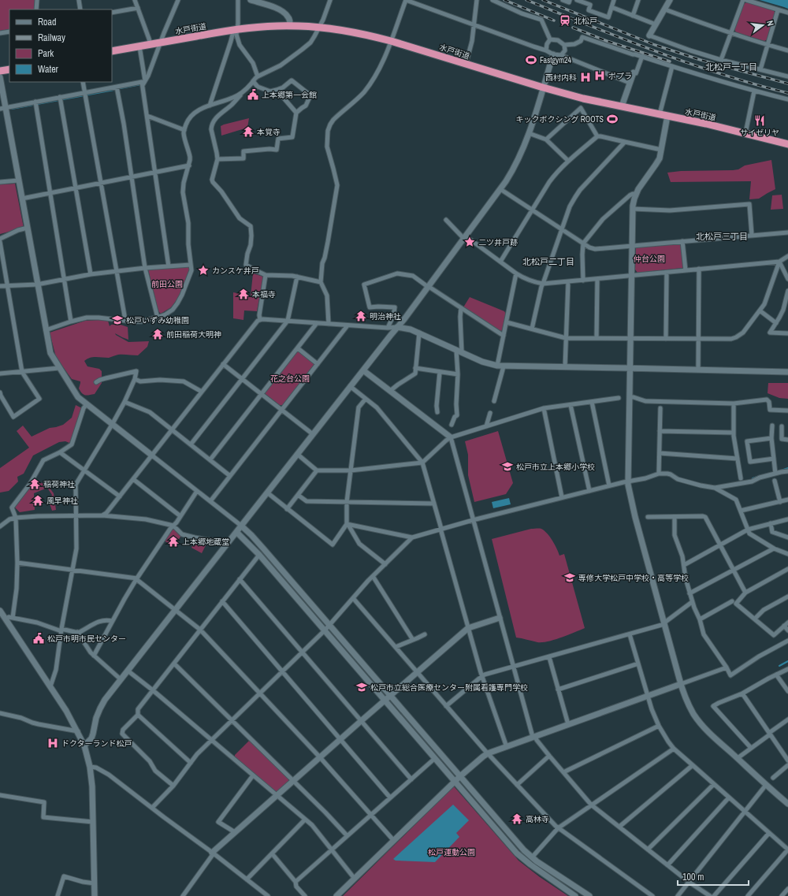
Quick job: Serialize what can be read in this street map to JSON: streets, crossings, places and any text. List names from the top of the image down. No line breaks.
{"streets":{"highway":["水戸街道"]},"districts":["北松戸一丁目","北松戸三丁目","北松戸二丁目"],"parks":["仲台公園","前田公園","花之台公園","松戸運動公園"],"places":{"station":["北松戸"],"sports":["Fastgym24","キックボクシング ROOTS"],"hospital":["ポプラ","西村内科","ドクターランド松戸"],"public building":["上本郷第一会館","松戸市明市民センター"],"restaurant":["サイゼリヤ"],"temple":["本覚寺","本福寺","明治神社","前田稲荷大明神","稲荷神社","風早神社","上本郷地蔵堂","高林寺"],"place":["二ツ井戸跡","カンスケ井戸"],"school or university":["松戸いずみ幼稚園","松戸市立上本郷小学校","専修大学松戸中学校・高等学校","松戸市立総合医療センター附属看護専門学校"]},"legend":["Road","Railway","Park","Water"],"scale_bar":"100 m","north":"right"}
